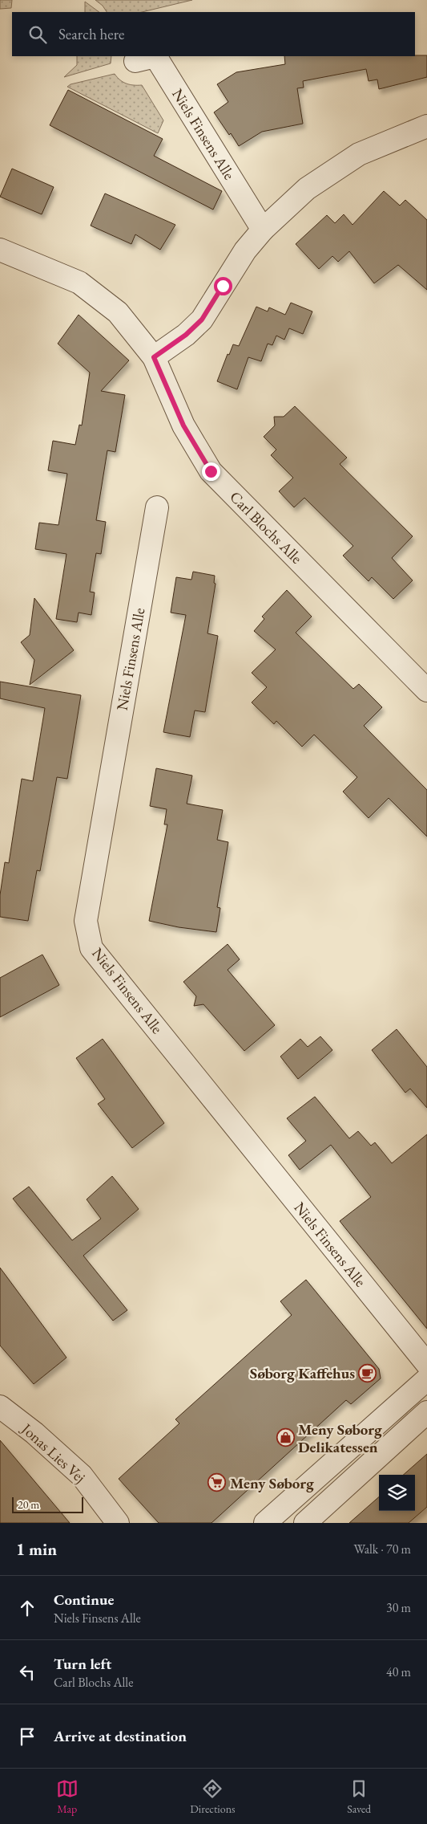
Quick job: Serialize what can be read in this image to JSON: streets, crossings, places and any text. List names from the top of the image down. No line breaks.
{"streets":{"street":["Niels Finsens Alle","Carl Blochs Alle","Jonas Lies Vej"]},"places":{"cafe":["Søborg Kaffehus"],"shop":["Meny Søborg Delikatessen"],"supermarket":["Meny Søborg"]},"scale_bar":"20 m","page":{"search":"Search here","scale":"20 m","heading":["1 min","Walk · 70 m"],"list":[["Continue","Niels Finsens Alle","30 m"],["Turn left","Carl Blochs Alle","40 m"],"Arrive at destination"],"nav":["Map","Directions","Saved"]}}
